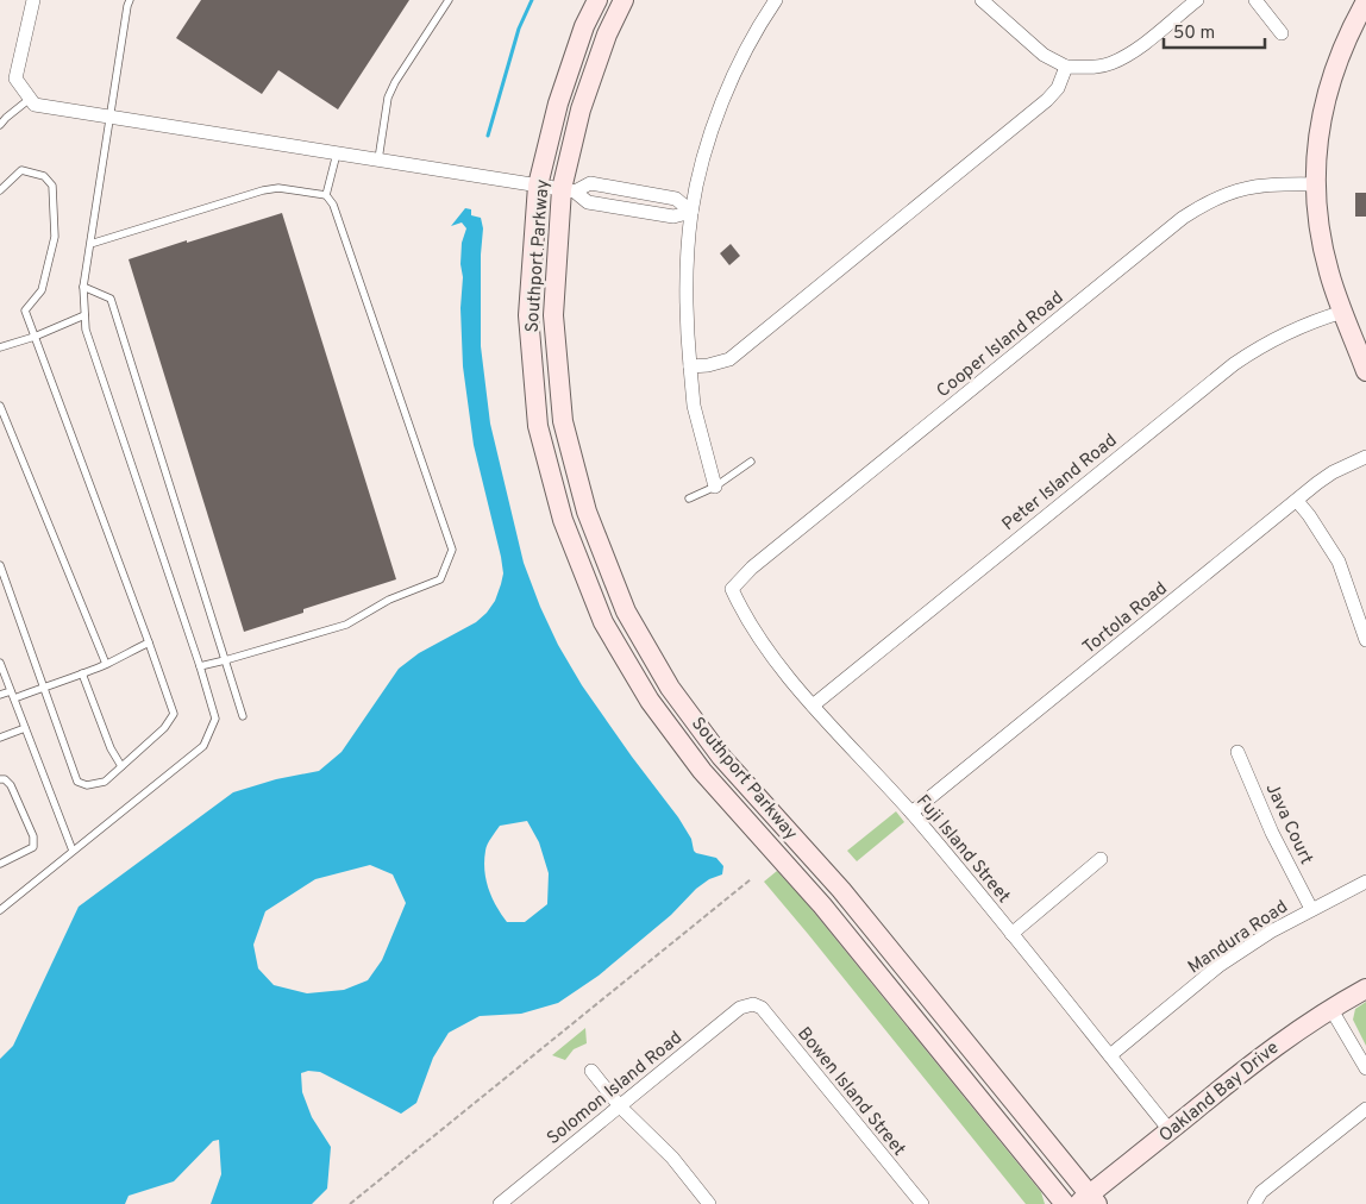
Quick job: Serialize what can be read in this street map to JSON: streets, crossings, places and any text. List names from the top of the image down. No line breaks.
{"streets":{"main road":["Southport Parkway","Oakland Bay Drive"],"street":["Cooper Island Road","Peter Island Road","Tortola Road","Java Court","Fuji Island Street","Mandura Road","Solomon Island Road","Bowen Island Street"]},"crossings":[["Southport Parkway","Oakland Bay Drive"],["Cooper Island Road","Fuji Island Street"],["Peter Island Road","Fuji Island Street"],["Tortola Road","Fuji Island Street"],["Java Court","Mandura Road"],["Fuji Island Street","Mandura Road"],["Fuji Island Street","Oakland Bay Drive"],["Solomon Island Road","Bowen Island Street"]],"scale_bar":"50 m"}
